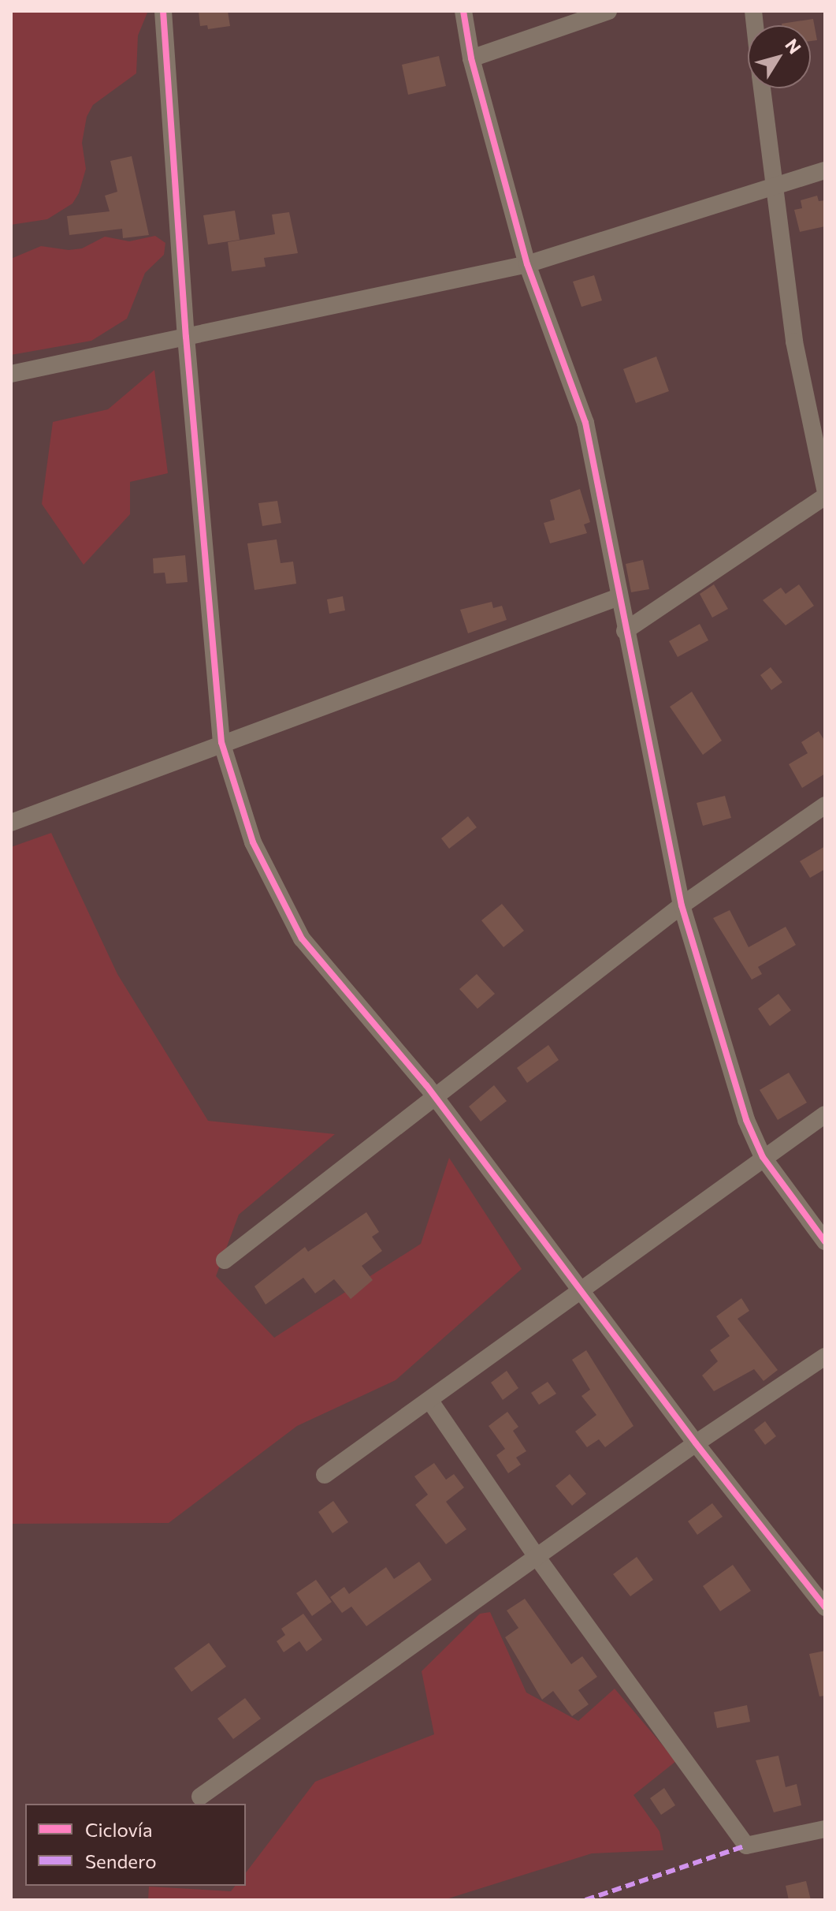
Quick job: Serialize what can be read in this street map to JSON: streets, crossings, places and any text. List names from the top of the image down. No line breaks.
{"legend":["Ciclovía","Sendero"],"north":"top right"}
